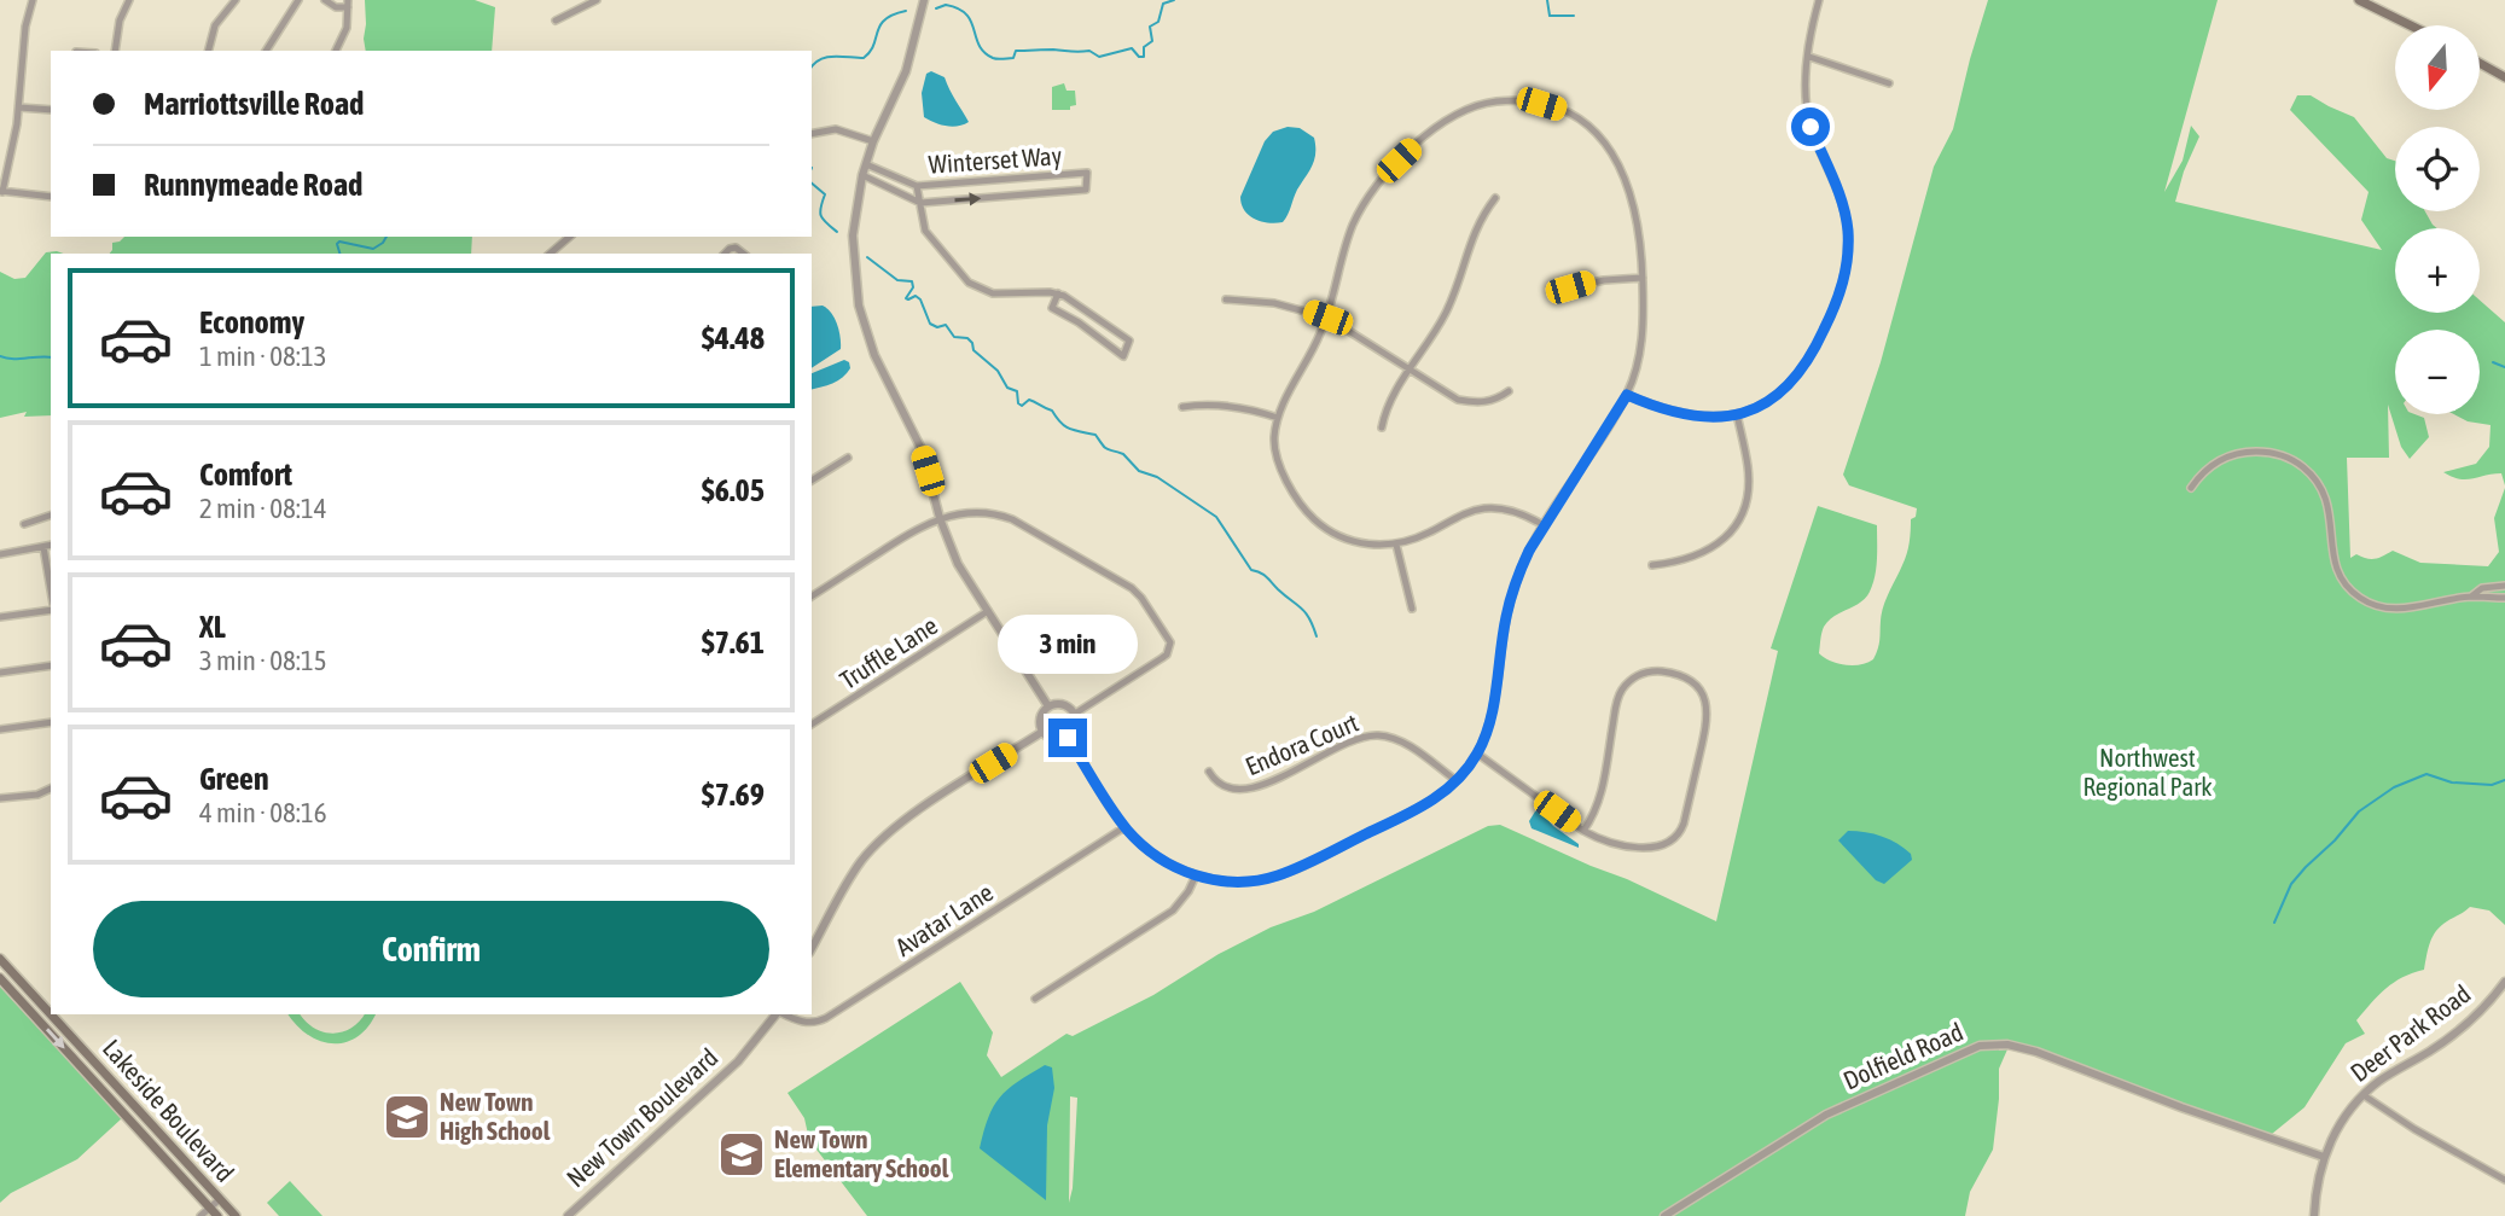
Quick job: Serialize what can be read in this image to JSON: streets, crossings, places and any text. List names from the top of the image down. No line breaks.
{"streets":{"main road":["Lakeside Boulevard"],"street":["Winterset Way","Truffle Lane","Endora Court","Avatar Lane","Deer Park Road","Dolfield Road","New Town Boulevard"]},"crossings":[["Deer Park Road","Dolfield Road"]],"parks":["Northwest Regional Park"],"places":{"school or university":["New Town High School","New Town Elementary School"]},"north":"bottom","page":{"map_buttons":["+","−"],"banner":["Marriottsville Road","Runnymeade Road"],"list":[{"name":"Economy","note":"1 min · 08:13","value":"$4.48"},{"name":"Comfort","note":"2 min · 08:14","value":"$6.05"},{"name":"XL","note":"3 min · 08:15","value":"$7.61"},{"name":"Green","note":"4 min · 08:16","value":"$7.69"}],"bubble":"3 min","buttons":"Confirm"}}
